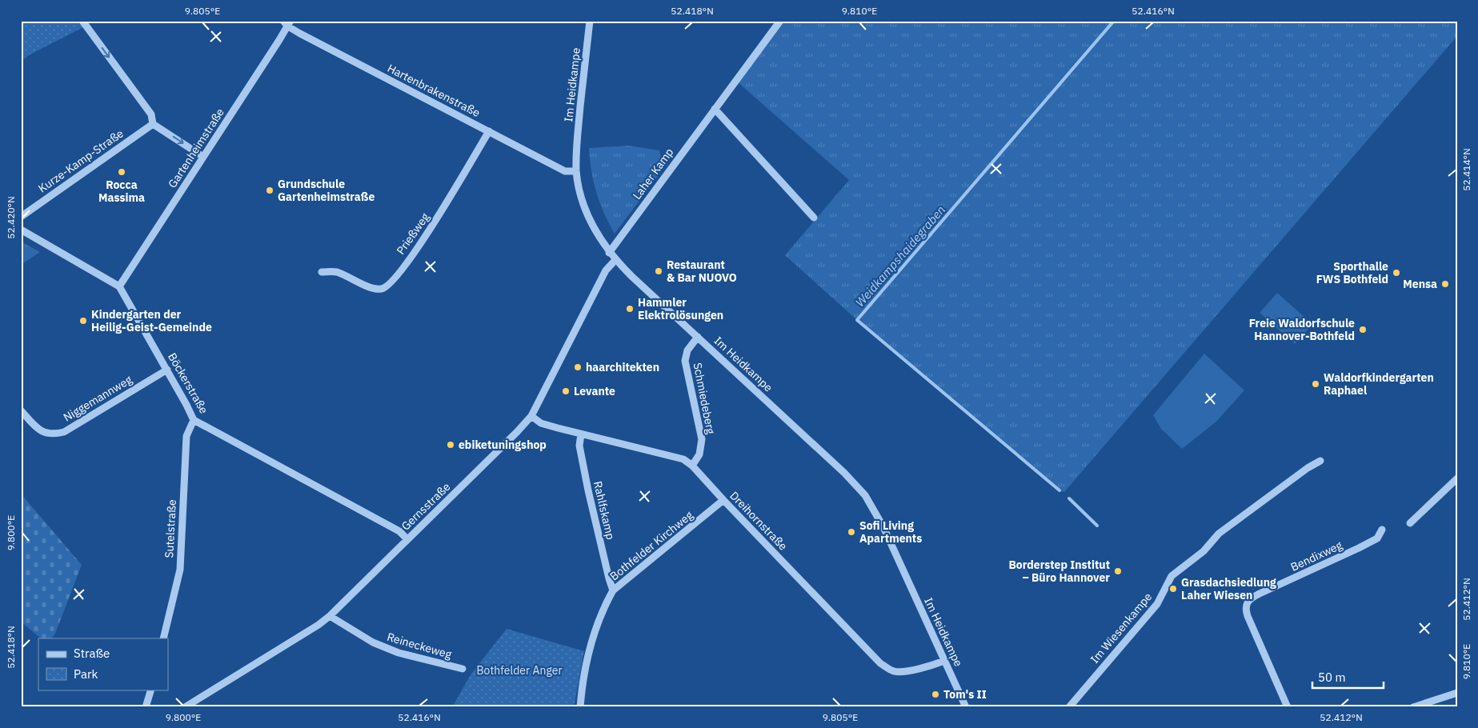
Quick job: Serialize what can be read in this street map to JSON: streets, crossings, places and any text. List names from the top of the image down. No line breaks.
{"streets":{"street":["Im Heidkampe","Hartenbrakenstraße","Gartenheimstraße","Kurze-Kamp-Straße","Laher Kamp","Prießweg","Böckerstraße","Niggemannweg","Schmiedeberg","Gernsstraße","Rahlfskamp","Dreihornstraße","Sutelstraße","Bothfelder Kirchweg","Bendixweg","Im Wiesenkampe","Reineckeweg"]},"crossings":[["Im Heidkampe","Hartenbrakenstraße"],["Im Heidkampe","Laher Kamp"],["Im Heidkampe","Schmiedeberg"],["Im Heidkampe","Gernsstraße"],["Im Heidkampe","Dreihornstraße"],["Hartenbrakenstraße","Gartenheimstraße"],["Hartenbrakenstraße","Prießweg"],["Gartenheimstraße","Böckerstraße"],["Böckerstraße","Niggemannweg"],["Böckerstraße","Gernsstraße"],["Böckerstraße","Sutelstraße"],["Schmiedeberg","Dreihornstraße"],["Gernsstraße","Dreihornstraße"],["Gernsstraße","Reineckeweg"],["Rahlfskamp","Dreihornstraße"],["Rahlfskamp","Bothfelder Kirchweg"],["Dreihornstraße","Bothfelder Kirchweg"]],"water":["Weidkampshaidegraben"],"parks":["Bothfelder Anger"],"places":["Rocca Massima","Grundschule Gartenheimstraße","Restaurant & Bar NUOVO","Sporthalle FWS Bothfeld","Mensa","Hammler Elektrolösungen","Kindergarten der Heilig-Geist-Gemeinde","Freie Waldorfschule Hannover-Bothfeld","haarchitekten","Waldorfkindergarten Raphael","Levante","ebiketuningshop","Sofi Living Apartments","Borderstep Institut – Büro Hannover","Grasdachsiedlung Laher Wiesen","Tom's II"],"legend":["Straße","Park"],"scale_bar":"50 m","coordinates":["9.805°E","52.418°N","9.810°E","52.416°N","52.414°N","52.420°N","9.800°E","52.412°N"]}
